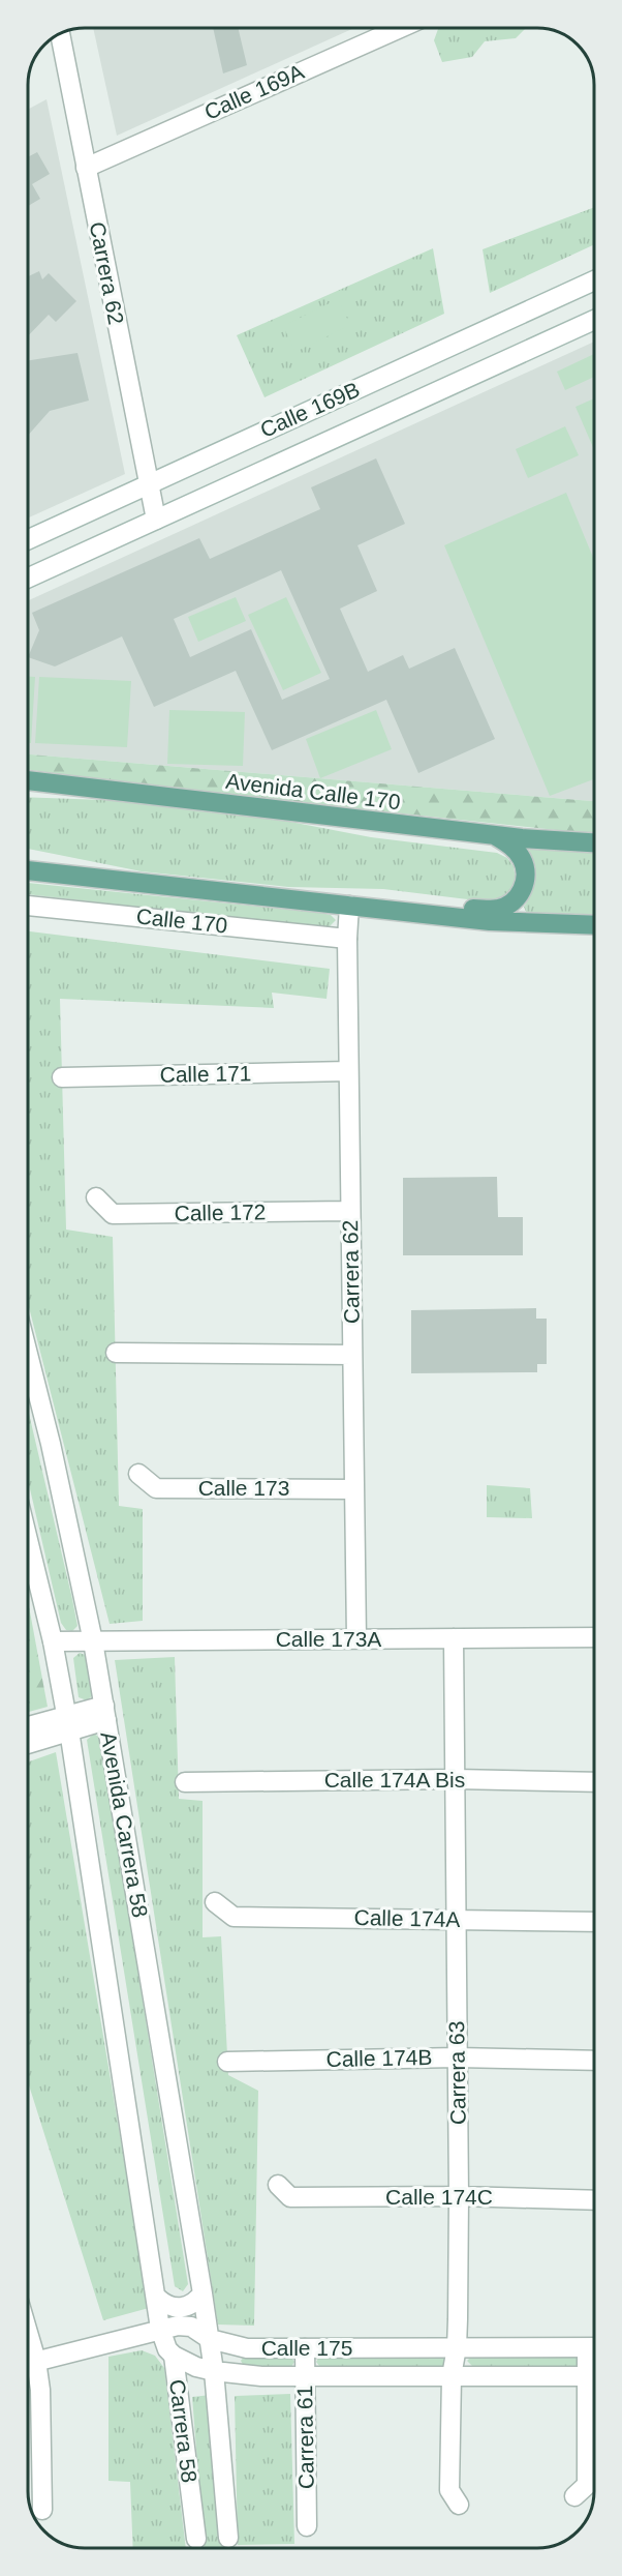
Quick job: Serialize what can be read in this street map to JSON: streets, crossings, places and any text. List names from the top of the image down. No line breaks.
{"streets":{"main road":["Avenida Calle 170"],"street":["Calle 169A","Carrera 62","Calle 169B","Calle 170","Calle 171","Calle 172","Calle 173","Calle 173A","Calle 174A Bis","Avenida Carrera 58","Calle 174A","Calle 174B","Carrera 63","Calle 174C","Calle 175","Carrera 58","Carrera 61"]},"crossings":[["Calle 169A","Carrera 62"],["Carrera 62","Calle 169B"],["Carrera 62","Calle 170"],["Carrera 62","Calle 171"],["Carrera 62","Calle 172"],["Carrera 62","Calle 173"],["Carrera 62","Calle 173A"],["Calle 173A","Avenida Carrera 58"],["Calle 173A","Carrera 63"],["Calle 174A Bis","Carrera 63"],["Avenida Carrera 58","Calle 175"],["Avenida Carrera 58","Carrera 58"],["Calle 174A","Carrera 63"],["Calle 174B","Carrera 63"],["Carrera 63","Calle 174C"],["Carrera 63","Calle 175"],["Calle 175","Carrera 58"],["Calle 175","Carrera 61"]]}
